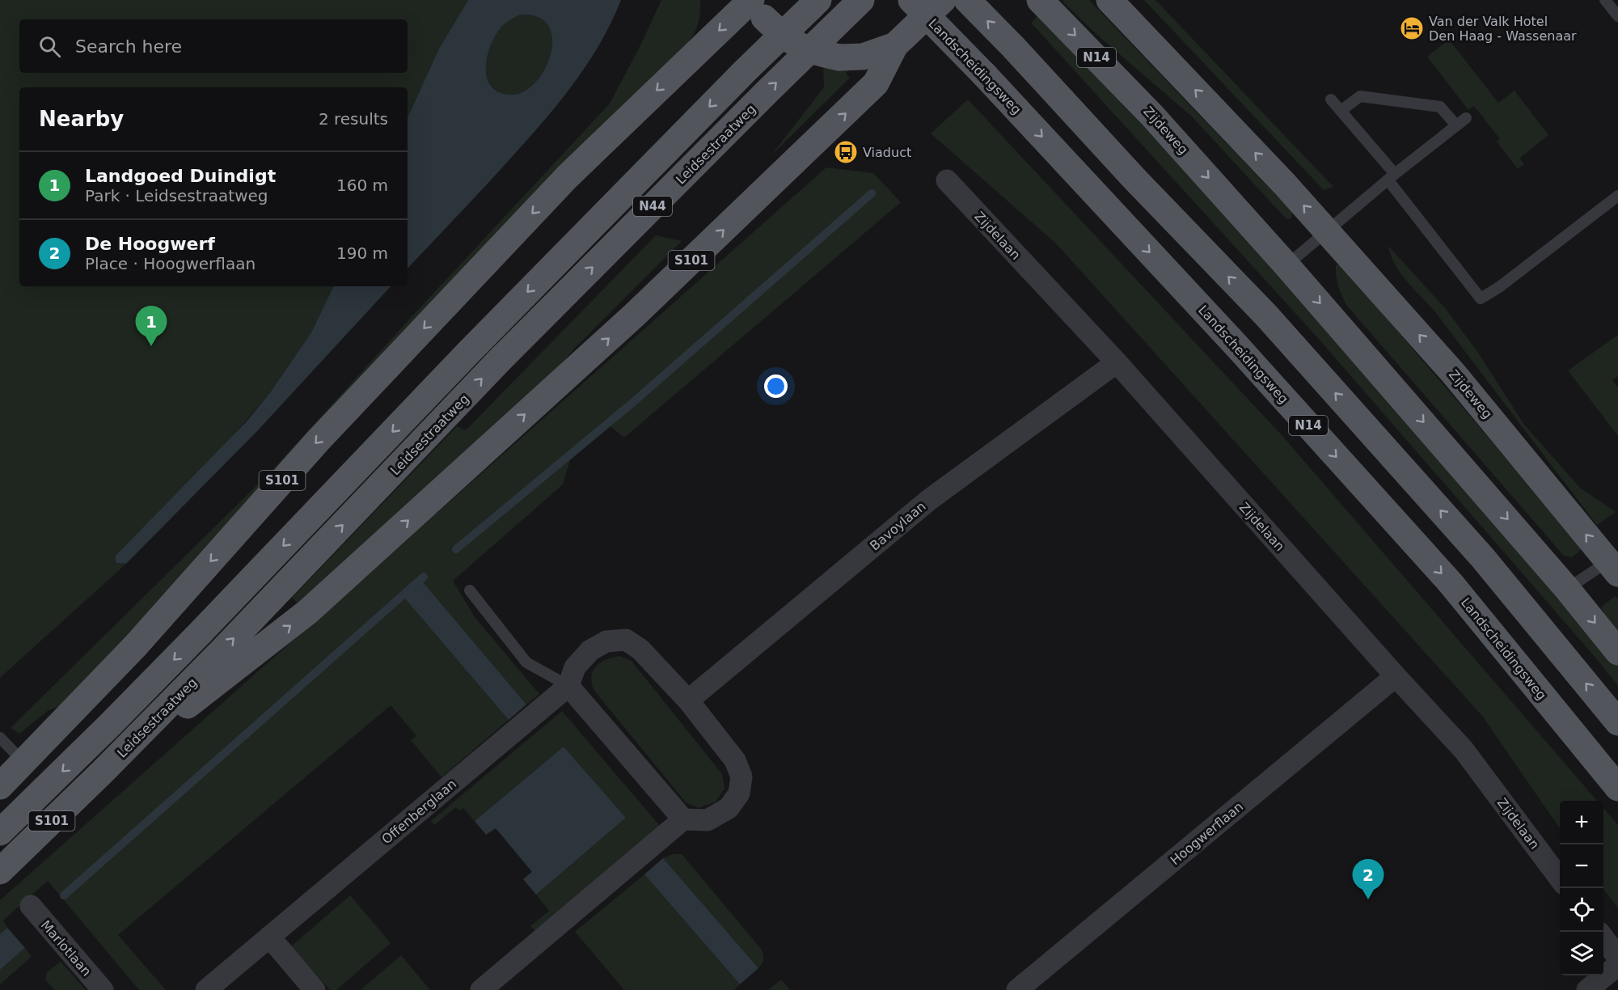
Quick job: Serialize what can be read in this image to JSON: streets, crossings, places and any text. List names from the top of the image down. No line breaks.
{"streets":{"main road":["N14","Landscheidingsweg","Zijdeweg","Leidsestraatweg","N44","S101"],"street":["Zijdelaan","Bavoylaan","Offenberglaan","Hoogwerflaan","Marlotlaan"]},"crossings":[["Leidsestraatweg","S101"],["N44","S101"],["Zijdelaan","Bavoylaan"],["Zijdelaan","Hoogwerflaan"],["Bavoylaan","Offenberglaan"]],"places":{"hotel":["Van der Valk Hotel Den Haag - Wassenaar"],"bus stop":["Viaduct"]},"page":{"search":"Search here","heading":["Nearby","2 results"],"list":[{"mark":"1","name":"Landgoed Duindigt","note":"Park · Leidsestraatweg","value":"160 m"},{"mark":"2","name":"De Hoogwerf","note":"Place · Hoogwerflaan","value":"190 m"}],"pins":["1","2"],"map_buttons":["+","−"]}}
